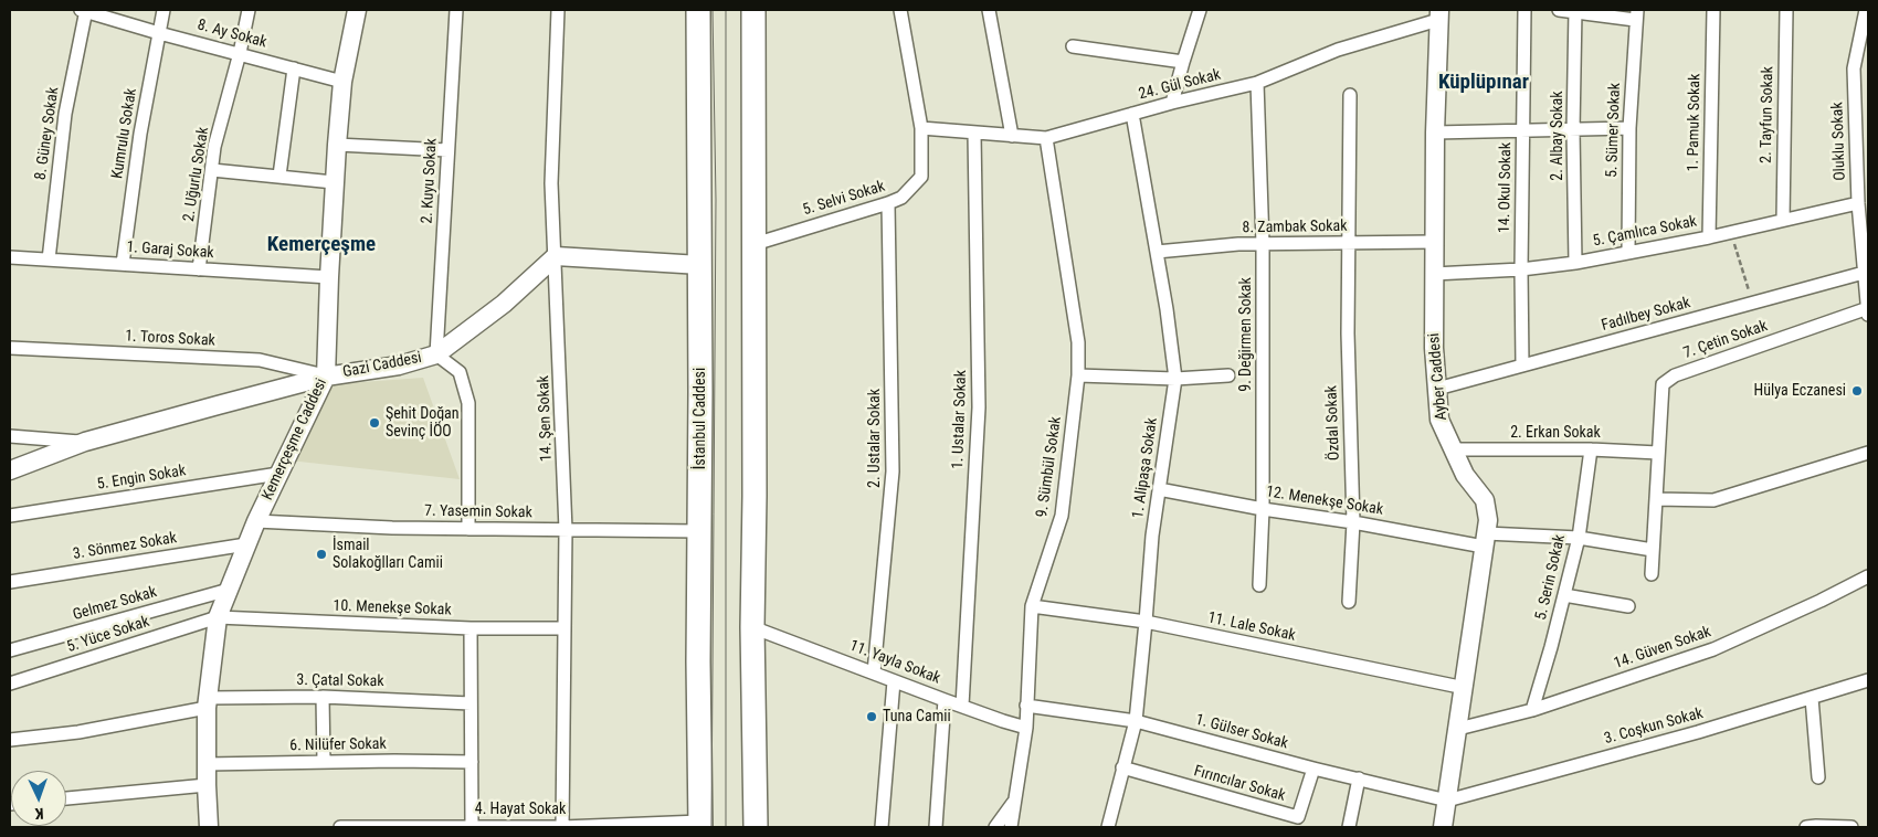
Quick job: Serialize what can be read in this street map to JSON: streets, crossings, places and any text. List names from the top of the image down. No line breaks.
{"streets":{"highway":["İstanbul Caddesi"],"main road":["Gazi Caddesi","Ayber Caddesi","Kemerçeşme Caddesi"],"street":["8. Ay Sokak","24. Gül Sokak","2. Tayfun Sokak","1. Pamuk Sokak","5. Sümer Sokak","8. Güney Sokak","Kumrulu Sokak","2. Albay Sokak","Oluklu Sokak","2. Uğurlu Sokak","2. Kuyu Sokak","14. Okul Sokak","5. Selvi Sokak","8. Zambak Sokak","5. Çamlıca Sokak","1. Garaj Sokak","Fadılbey Sokak","9. Değirmen Sokak","1. Toros Sokak","7. Çetin Sokak","14. Şen Sokak","1. Ustalar Sokak","Özdal Sokak","2. Erkan Sokak","2. Ustalar Sokak","9. Sümbül Sokak","1. Alipaşa Sokak","5. Engin Sokak","12. Menekşe Sokak","7. Yasemin Sokak","3. Sönmez Sokak","5. Serin Sokak","Gelmez Sokak","10. Menekşe Sokak","11. Lale Sokak","5. Yüce Sokak","14. Güven Sokak","11. Yayla Sokak","3. Çatal Sokak","3. Coşkun Sokak","1. Gülser Sokak","6. Nilüfer Sokak","Fırıncılar Sokak","4. Hayat Sokak"]},"crossings":[["8. Ay Sokak","8. Güney Sokak"],["8. Ay Sokak","Kumrulu Sokak"],["8. Ay Sokak","2. Uğurlu Sokak"],["8. Ay Sokak","Kemerçeşme Caddesi"],["24. Gül Sokak","5. Selvi Sokak"],["24. Gül Sokak","9. Değirmen Sokak"],["24. Gül Sokak","Ayber Caddesi"],["24. Gül Sokak","1. Ustalar Sokak"],["24. Gül Sokak","9. Sümbül Sokak"],["24. Gül Sokak","1. Alipaşa Sokak"],["2. Tayfun Sokak","5. Çamlıca Sokak"],["1. Pamuk Sokak","5. Çamlıca Sokak"],["5. Sümer Sokak","5. Çamlıca Sokak"],["8. Güney Sokak","1. Garaj Sokak"],["Kumrulu Sokak","1. Garaj Sokak"],["2. Albay Sokak","5. Çamlıca Sokak"],["Oluklu Sokak","5. Çamlıca Sokak"],["Oluklu Sokak","Fadılbey Sokak"],["Oluklu Sokak","7. Çetin Sokak"],["2. Uğurlu Sokak","1. Garaj Sokak"],["2. Kuyu Sokak","Gazi Caddesi"],["14. Okul Sokak","5. Çamlıca Sokak"],["14. Okul Sokak","Fadılbey Sokak"],["5. Selvi Sokak","2. Ustalar Sokak"],["8. Zambak Sokak","9. Değirmen Sokak"],["8. Zambak Sokak","Ayber Caddesi"],["8. Zambak Sokak","Özdal Sokak"],["8. Zambak Sokak","1. Alipaşa Sokak"],["5. Çamlıca Sokak","Ayber Caddesi"],["1. Garaj Sokak","Kemerçeşme Caddesi"],["Fadılbey Sokak","Ayber Caddesi"],["9. Değirmen Sokak","12. Menekşe Sokak"],["1. Toros Sokak","Gazi Caddesi"],["1. Toros Sokak","Kemerçeşme Caddesi"],["7. Çetin Sokak","2. Erkan Sokak"],["Gazi Caddesi","14. Şen Sokak"],["Gazi Caddesi","Kemerçeşme Caddesi"],["Ayber Caddesi","2. Erkan Sokak"],["Ayber Caddesi","12. Menekşe Sokak"],["Ayber Caddesi","11. Lale Sokak"],["Ayber Caddesi","14. Güven Sokak"],["Ayber Caddesi","3. Coşkun Sokak"],["Ayber Caddesi","1. Gülser Sokak"],["14. Şen Sokak","7. Yasemin Sokak"],["14. Şen Sokak","10. Menekşe Sokak"],["14. Şen Sokak","4. Hayat Sokak"],["İstanbul Caddesi","7. Yasemin Sokak"],["İstanbul Caddesi","4. Hayat Sokak"],["1. Ustalar Sokak","11. Yayla Sokak"],["Özdal Sokak","12. Menekşe Sokak"],["2. Erkan Sokak","5. Serin Sokak"],["2. Ustalar Sokak","11. Yayla Sokak"],["Kemerçeşme Caddesi","5. Engin Sokak"],["Kemerçeşme Caddesi","7. Yasemin Sokak"],["Kemerçeşme Caddesi","3. Sönmez Sokak"],["Kemerçeşme Caddesi","Gelmez Sokak"],["Kemerçeşme Caddesi","10. Menekşe Sokak"],["Kemerçeşme Caddesi","5. Yüce Sokak"],["Kemerçeşme Caddesi","3. Çatal Sokak"],["Kemerçeşme Caddesi","6. Nilüfer Sokak"],["9. Sümbül Sokak","11. Lale Sokak"],["9. Sümbül Sokak","11. Yayla Sokak"],["9. Sümbül Sokak","1. Gülser Sokak"],["1. Alipaşa Sokak","12. Menekşe Sokak"],["1. Alipaşa Sokak","11. Lale Sokak"],["1. Alipaşa Sokak","1. Gülser Sokak"],["1. Alipaşa Sokak","Fırıncılar Sokak"],["12. Menekşe Sokak","5. Serin Sokak"],["5. Serin Sokak","14. Güven Sokak"],["10. Menekşe Sokak","5. Yüce Sokak"],["3. Coşkun Sokak","1. Gülser Sokak"],["1. Gülser Sokak","Fırıncılar Sokak"]],"districts":["Küplüpınar","Kemerçeşme"],"places":["Hülya Eczanesi","Şehit Doğan Sevinç İÖO","İsmail Solakoğlları Camii","Tuna Camii"],"north":"bottom"}
